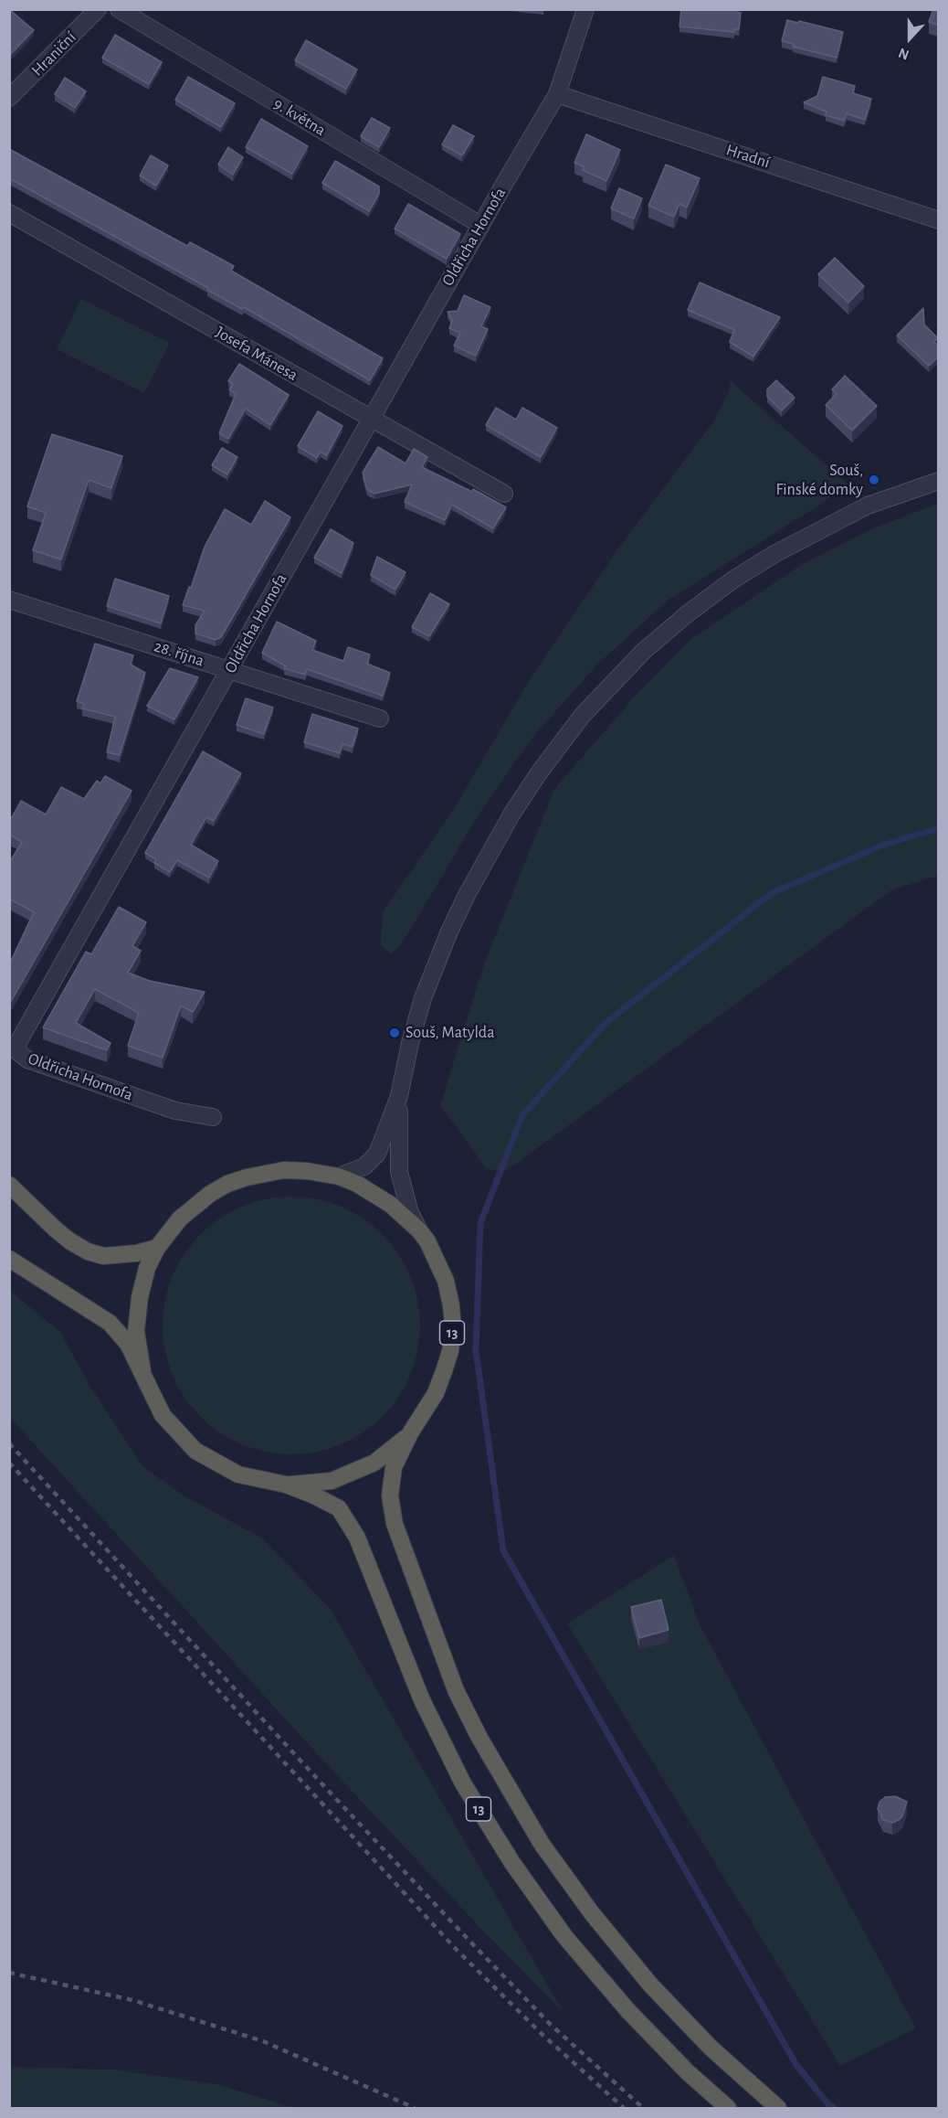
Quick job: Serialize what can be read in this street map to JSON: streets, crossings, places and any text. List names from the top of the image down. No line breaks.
{"streets":{"highway":["13"],"street":["Hraniční","9. května","Hradní","Oldřicha Hornofa","Josefa Mánesa","28. října"]},"crossings":[["9. května","Oldřicha Hornofa"],["Hradní","Oldřicha Hornofa"],["Oldřicha Hornofa","Josefa Mánesa"],["Oldřicha Hornofa","28. října"]],"places":["Souš, Finské domky","Souš, Matylda"],"north":"bottom"}
